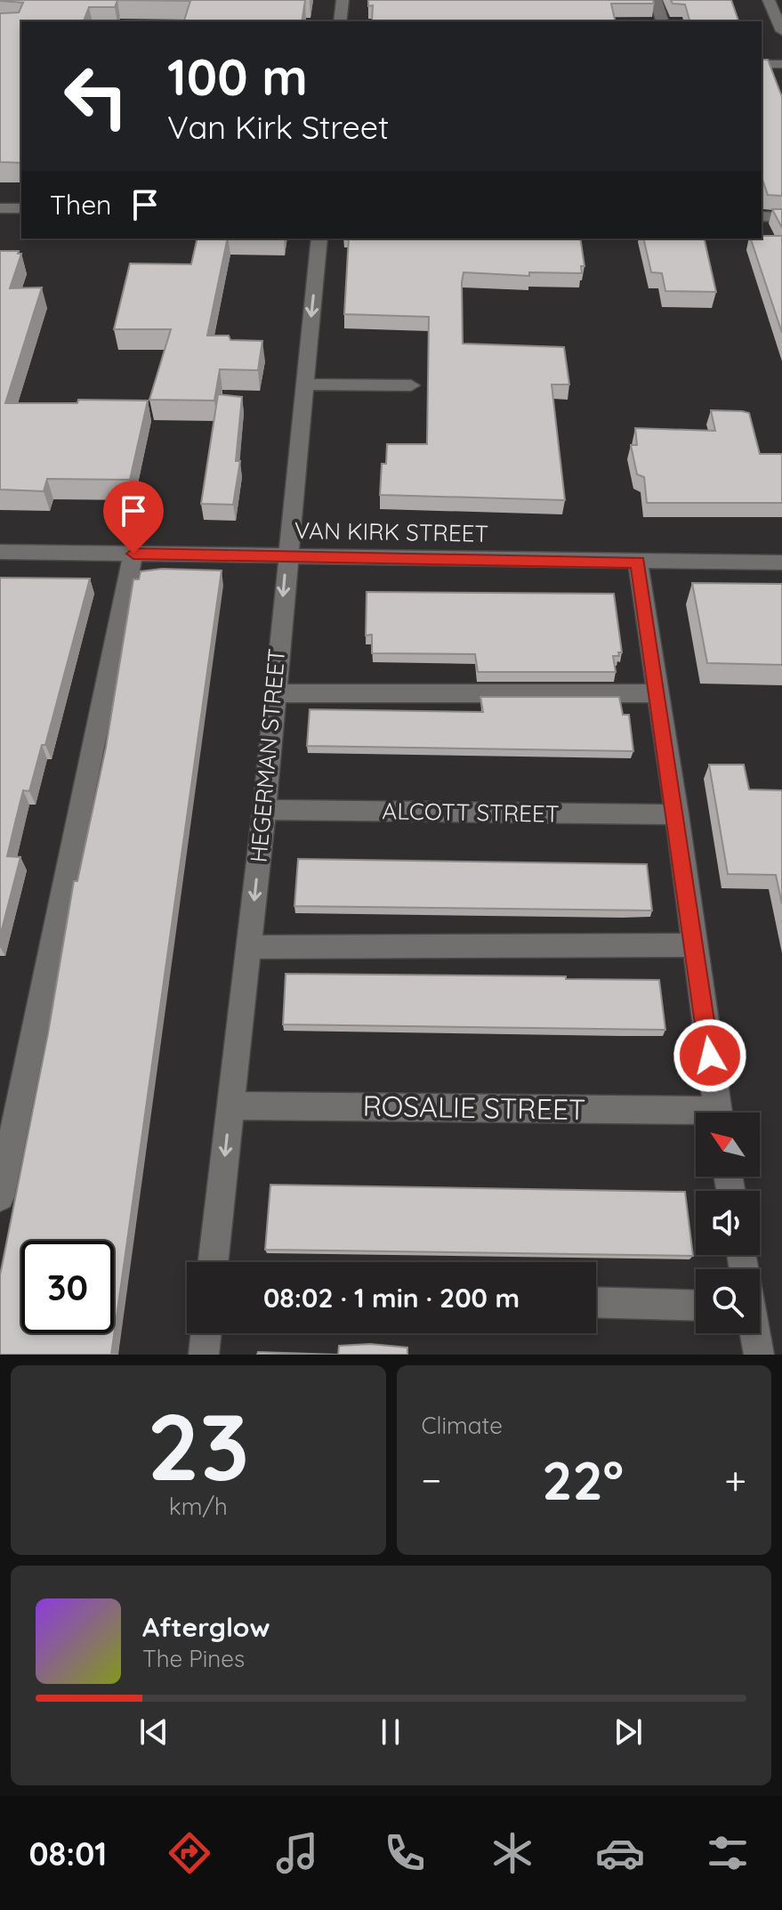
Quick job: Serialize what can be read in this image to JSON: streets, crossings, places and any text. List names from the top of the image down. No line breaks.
{"streets":{"street":["VAN KIRK STREET","HEGERMAN STREET","ALCOTT STREET","ROSALIE STREET"]},"crossings":[["VAN KIRK STREET","HEGERMAN STREET"],["HEGERMAN STREET","ALCOTT STREET"],["HEGERMAN STREET","ROSALIE STREET"]],"north":"top left","page":{"turn":["100 m","Van Kirk Street"],"then":"Then","limit":"30","trip":"08:02 · 1 min · 200 m","tile":[["23","km/h"],"Climate"],"heat":["−","22°","+"],"song":["Afterglow","The Pines"],"tabs":"08:01"}}
